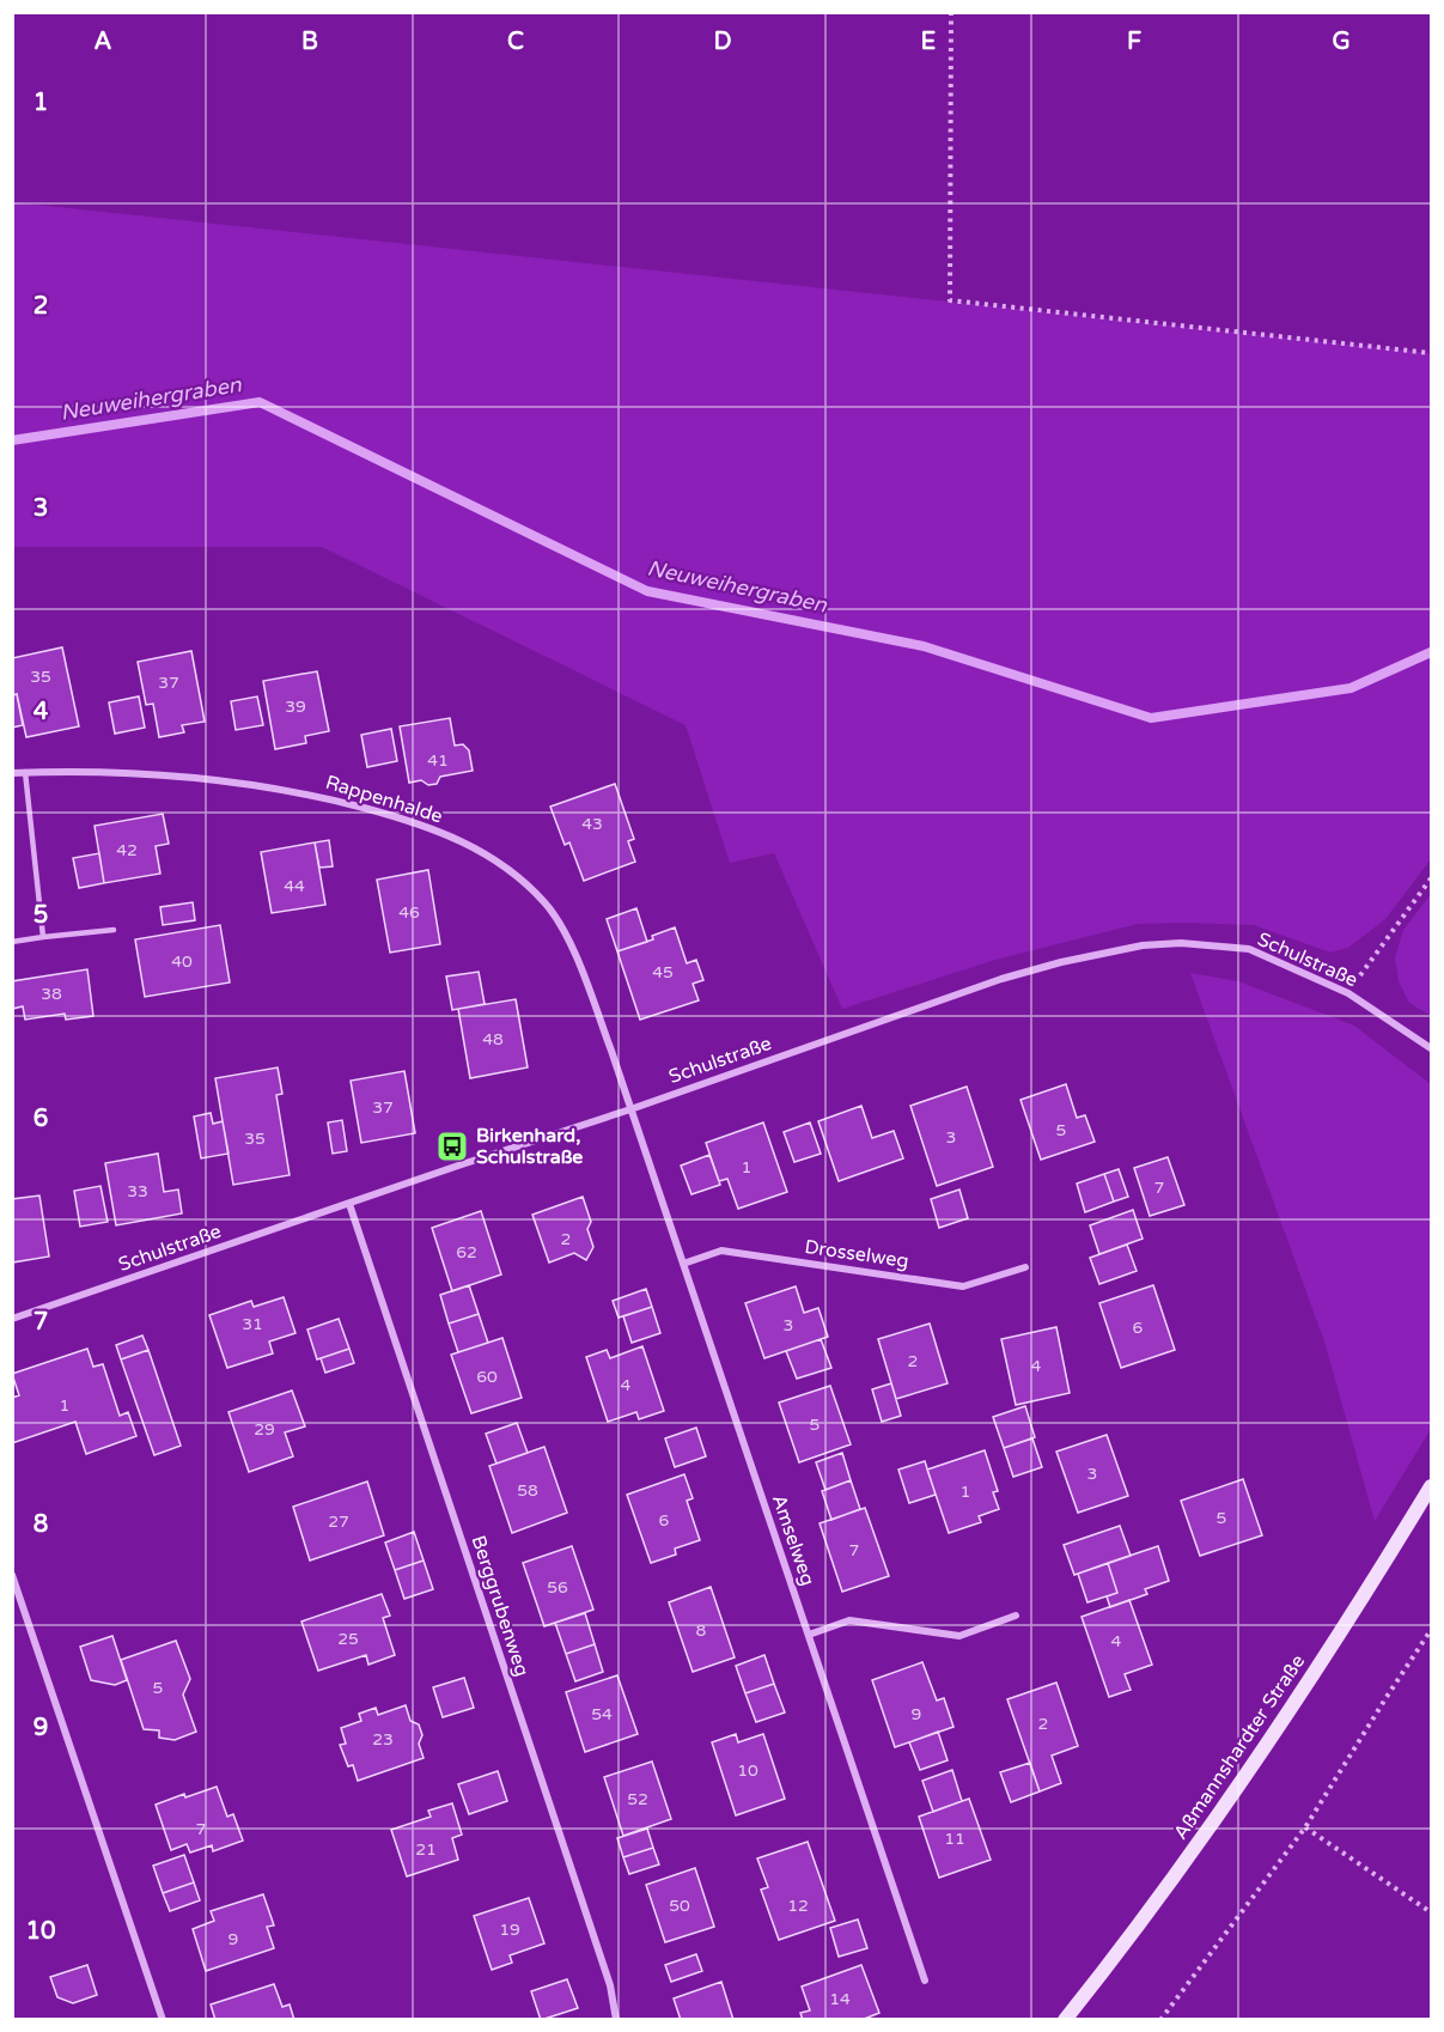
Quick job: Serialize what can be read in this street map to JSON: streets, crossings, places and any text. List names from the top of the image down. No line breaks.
{"streets":{"main road":["Aßmannshardter Straße"],"street":["Rappenhalde","Schulstraße","Drosselweg","Amselweg","Berggrubenweg"]},"crossings":[["Rappenhalde","Schulstraße"],["Rappenhalde","Amselweg"],["Schulstraße","Amselweg"],["Schulstraße","Berggrubenweg"],["Drosselweg","Amselweg"]],"water":["Neuweihergraben"],"places":{"bus stop":["Birkenhard, Schulstraße"]},"house_numbers":["35","37","39","41","43","42","44","46","40","45","38","48","37","5","3","35","1","7","33","2","62","31","3","6","2","4","60","4","1","5","29","3","58","1","5","6","27","7","56","8","25","4","5","54","9","2","23","10","52","7","11","21","50","12","19","9","14"],"grid":{"columns":["A","B","C","D","E","F","G"],"rows":["1","2","3","4","5","6","7","8","9","10"]}}
